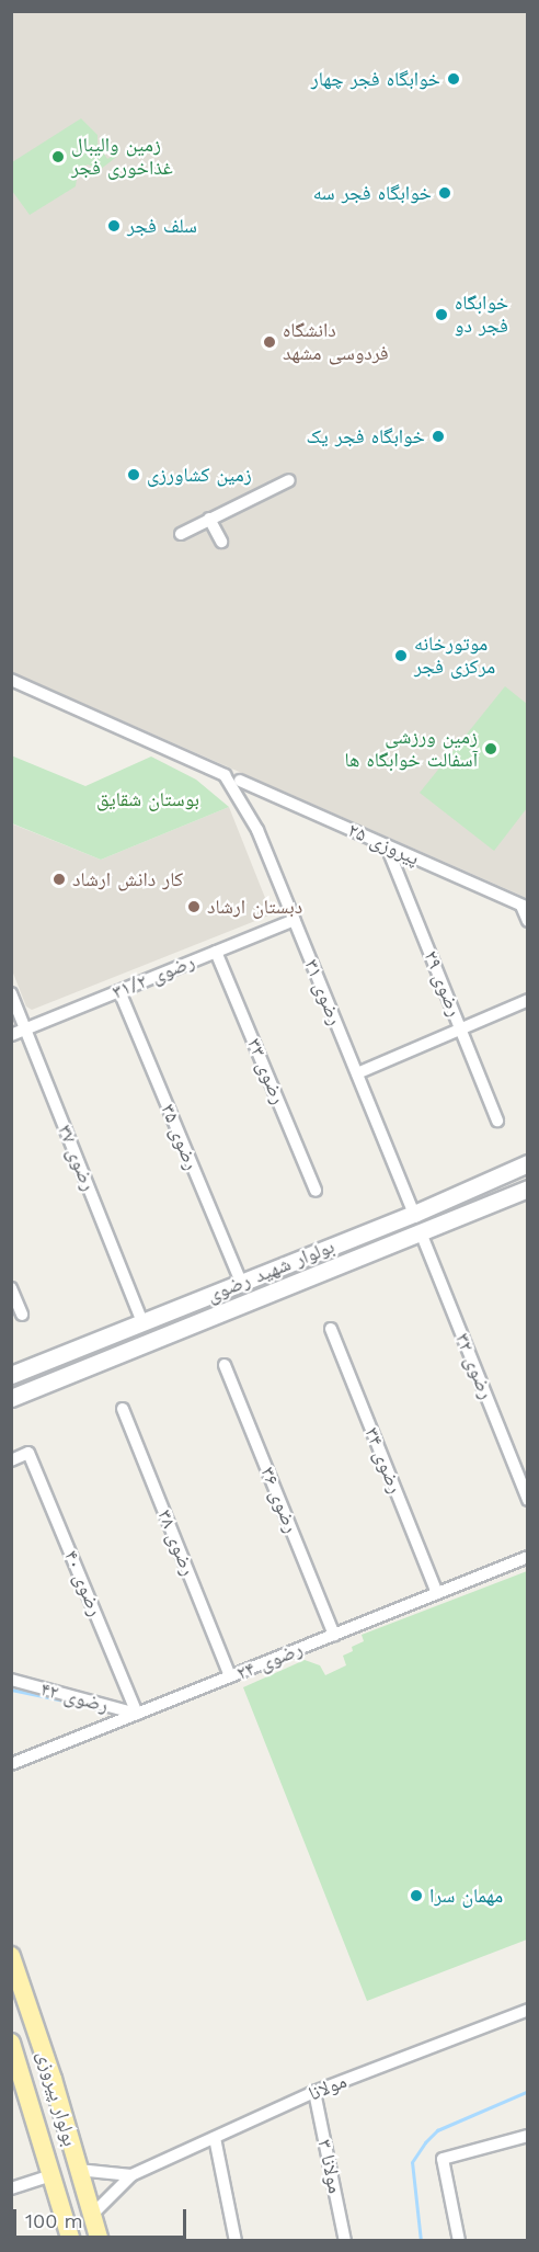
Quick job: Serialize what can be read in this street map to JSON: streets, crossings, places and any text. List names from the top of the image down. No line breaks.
{"streets":{"main road":["بولوار پیروزی"],"street":["پیروزی ۲۵","رضوی ۳۱/۲","رضوی ۲۹","رضوی ۳۱","رضوی ۳۳","رضوی ۳۵","رضوی ۳۷","بولوار شهید رضوی","رضوی ۳۲","رضوی ۳۴","رضوی ۳۶","رضوی ۳۸","رضوی ۴۰","رضوی ۲۴","رضوی ۴۲","مولانا","مولانا ۳"]},"crossings":[["پیروزی ۲۵","رضوی ۲۹"],["رضوی ۳۱/۲","رضوی ۳۱"],["رضوی ۳۱/۲","رضوی ۳۳"],["رضوی ۳۱/۲","رضوی ۳۵"],["رضوی ۳۱/۲","رضوی ۳۷"],["رضوی ۳۱","بولوار شهید رضوی"],["رضوی ۳۵","بولوار شهید رضوی"],["رضوی ۳۷","بولوار شهید رضوی"],["بولوار شهید رضوی","رضوی ۳۲"],["رضوی ۳۴","رضوی ۲۴"],["رضوی ۳۶","رضوی ۲۴"],["رضوی ۳۸","رضوی ۲۴"],["رضوی ۴۰","رضوی ۲۴"],["رضوی ۴۰","رضوی ۴۲"],["رضوی ۲۴","رضوی ۴۲"],["مولانا","مولانا ۳"]],"parks":["بوستان شقایق"],"places":["خوابگاه فجر چهار","زمین والیبال غذاخوری فجر","خوابگاه فجر سه","سلف فجر","خوابگاه فجر دو","دانشگاه فردوسی مشهد","خوابگاه فجر یک","زمین کشاورزی","موتورخانه مرکزی فجر","زمین ورزشی آسفالت خوابگاه ها","کار دانش ارشاد","دبستان ارشاد","مهمان سرا"],"scale_bar":"100 m"}
